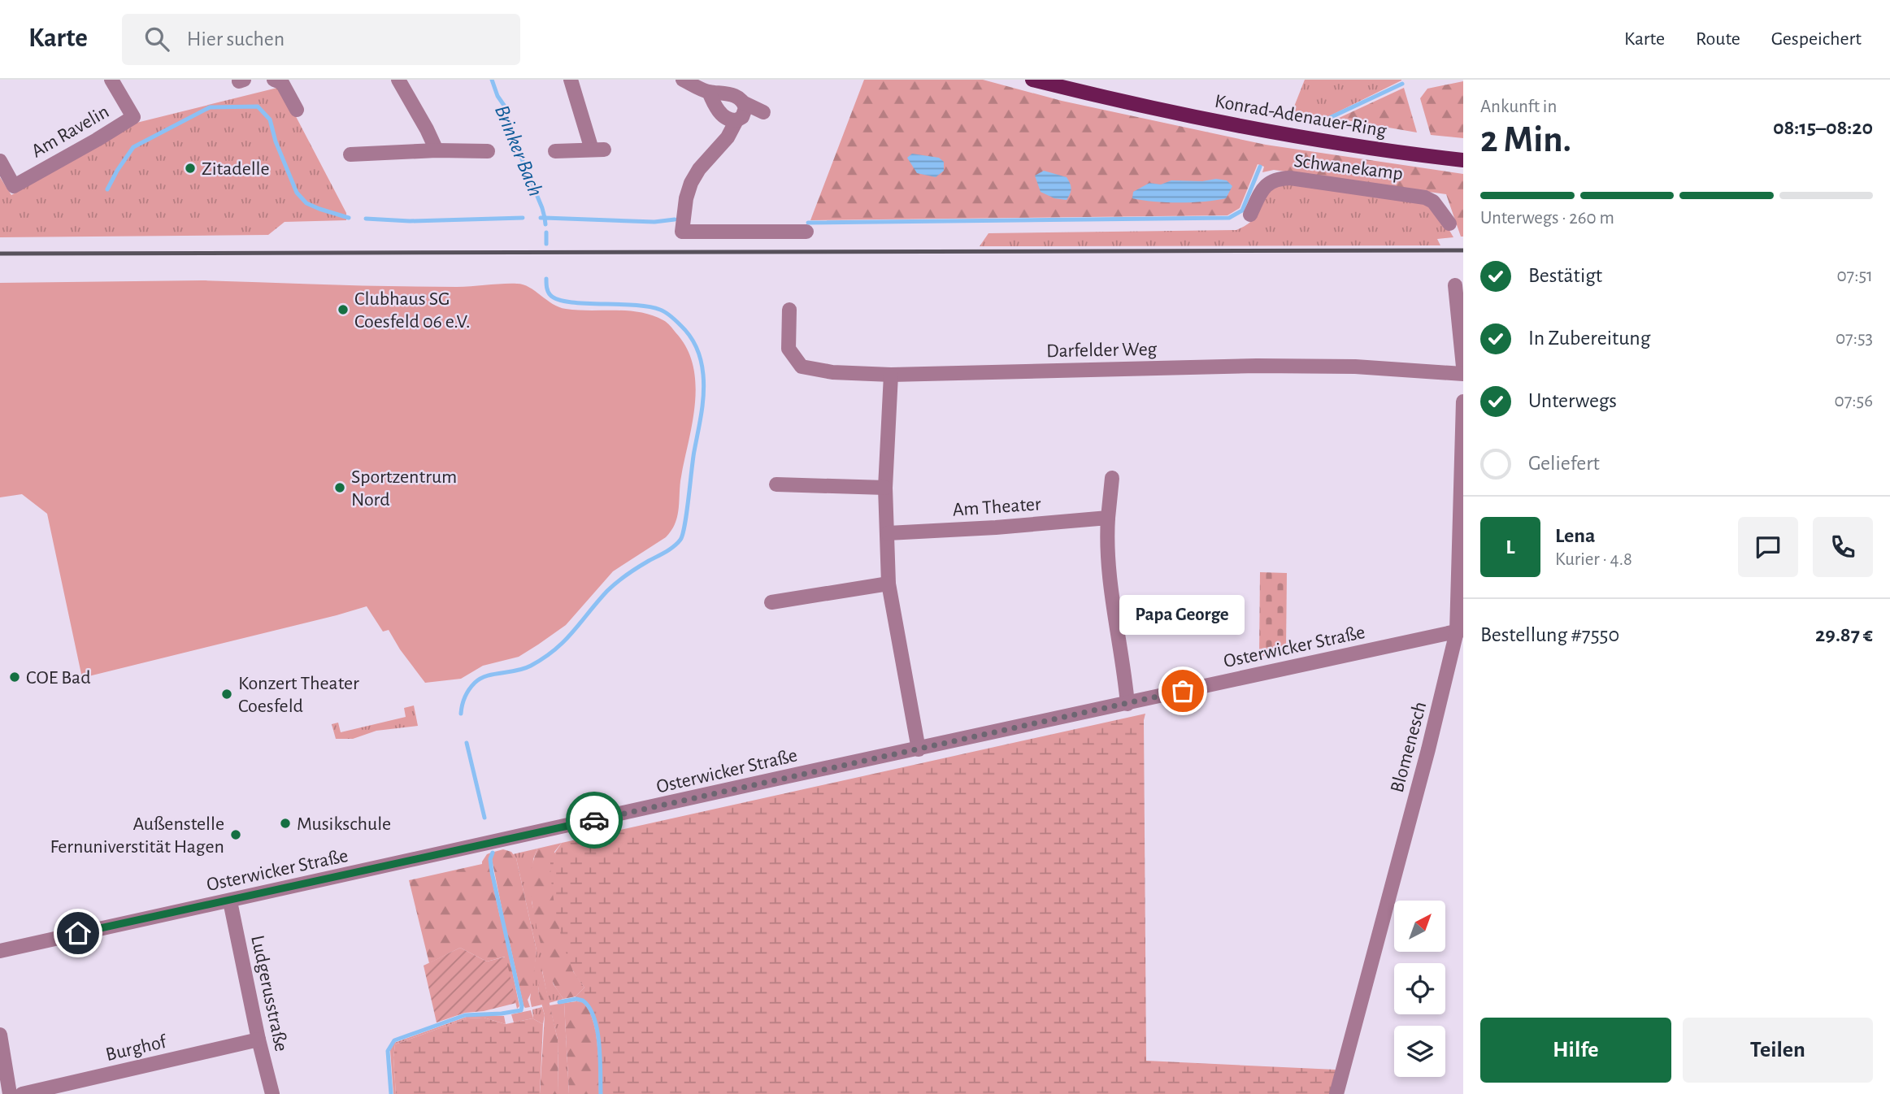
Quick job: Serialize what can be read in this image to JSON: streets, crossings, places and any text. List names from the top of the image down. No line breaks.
{"streets":{"main road":["Konrad-Adenauer-Ring"],"street":["Am Ravelin","Schwanekamp","Darfelder Weg","Am Theater","Osterwicker Straße","Blomenesch","Ludgerusstraße","Burghof"]},"crossings":[["Osterwicker Straße","Blomenesch"],["Osterwicker Straße","Ludgerusstraße"],["Ludgerusstraße","Burghof"]],"water":["Brinker Bach"],"places":["Zitadelle","Clubhaus SG Coesfeld 06 e.V.","Sportzentrum Nord","COE Bad","Papa George","Konzert Theater Coesfeld","Musikschule","Außenstelle Fernuniverstität Hagen"],"north":"top right","page":{"header":"Karte","search":"Hier suchen","nav":["Karte","Route","Gespeichert"],"heading":["2 Min.","Ankunft in","08:15–08:20"],"panel":["Lena","Kurier · 4.8","Bestellung #7550","29.87 €"],"bar":"Unterwegs · 260 m","list":[["Bestätigt","07:51"],["In Zubereitung","07:53"],["Unterwegs","07:56"],"Geliefert"],"round":"L","bubble":"Papa George","buttons":["Hilfe","Teilen"]}}
